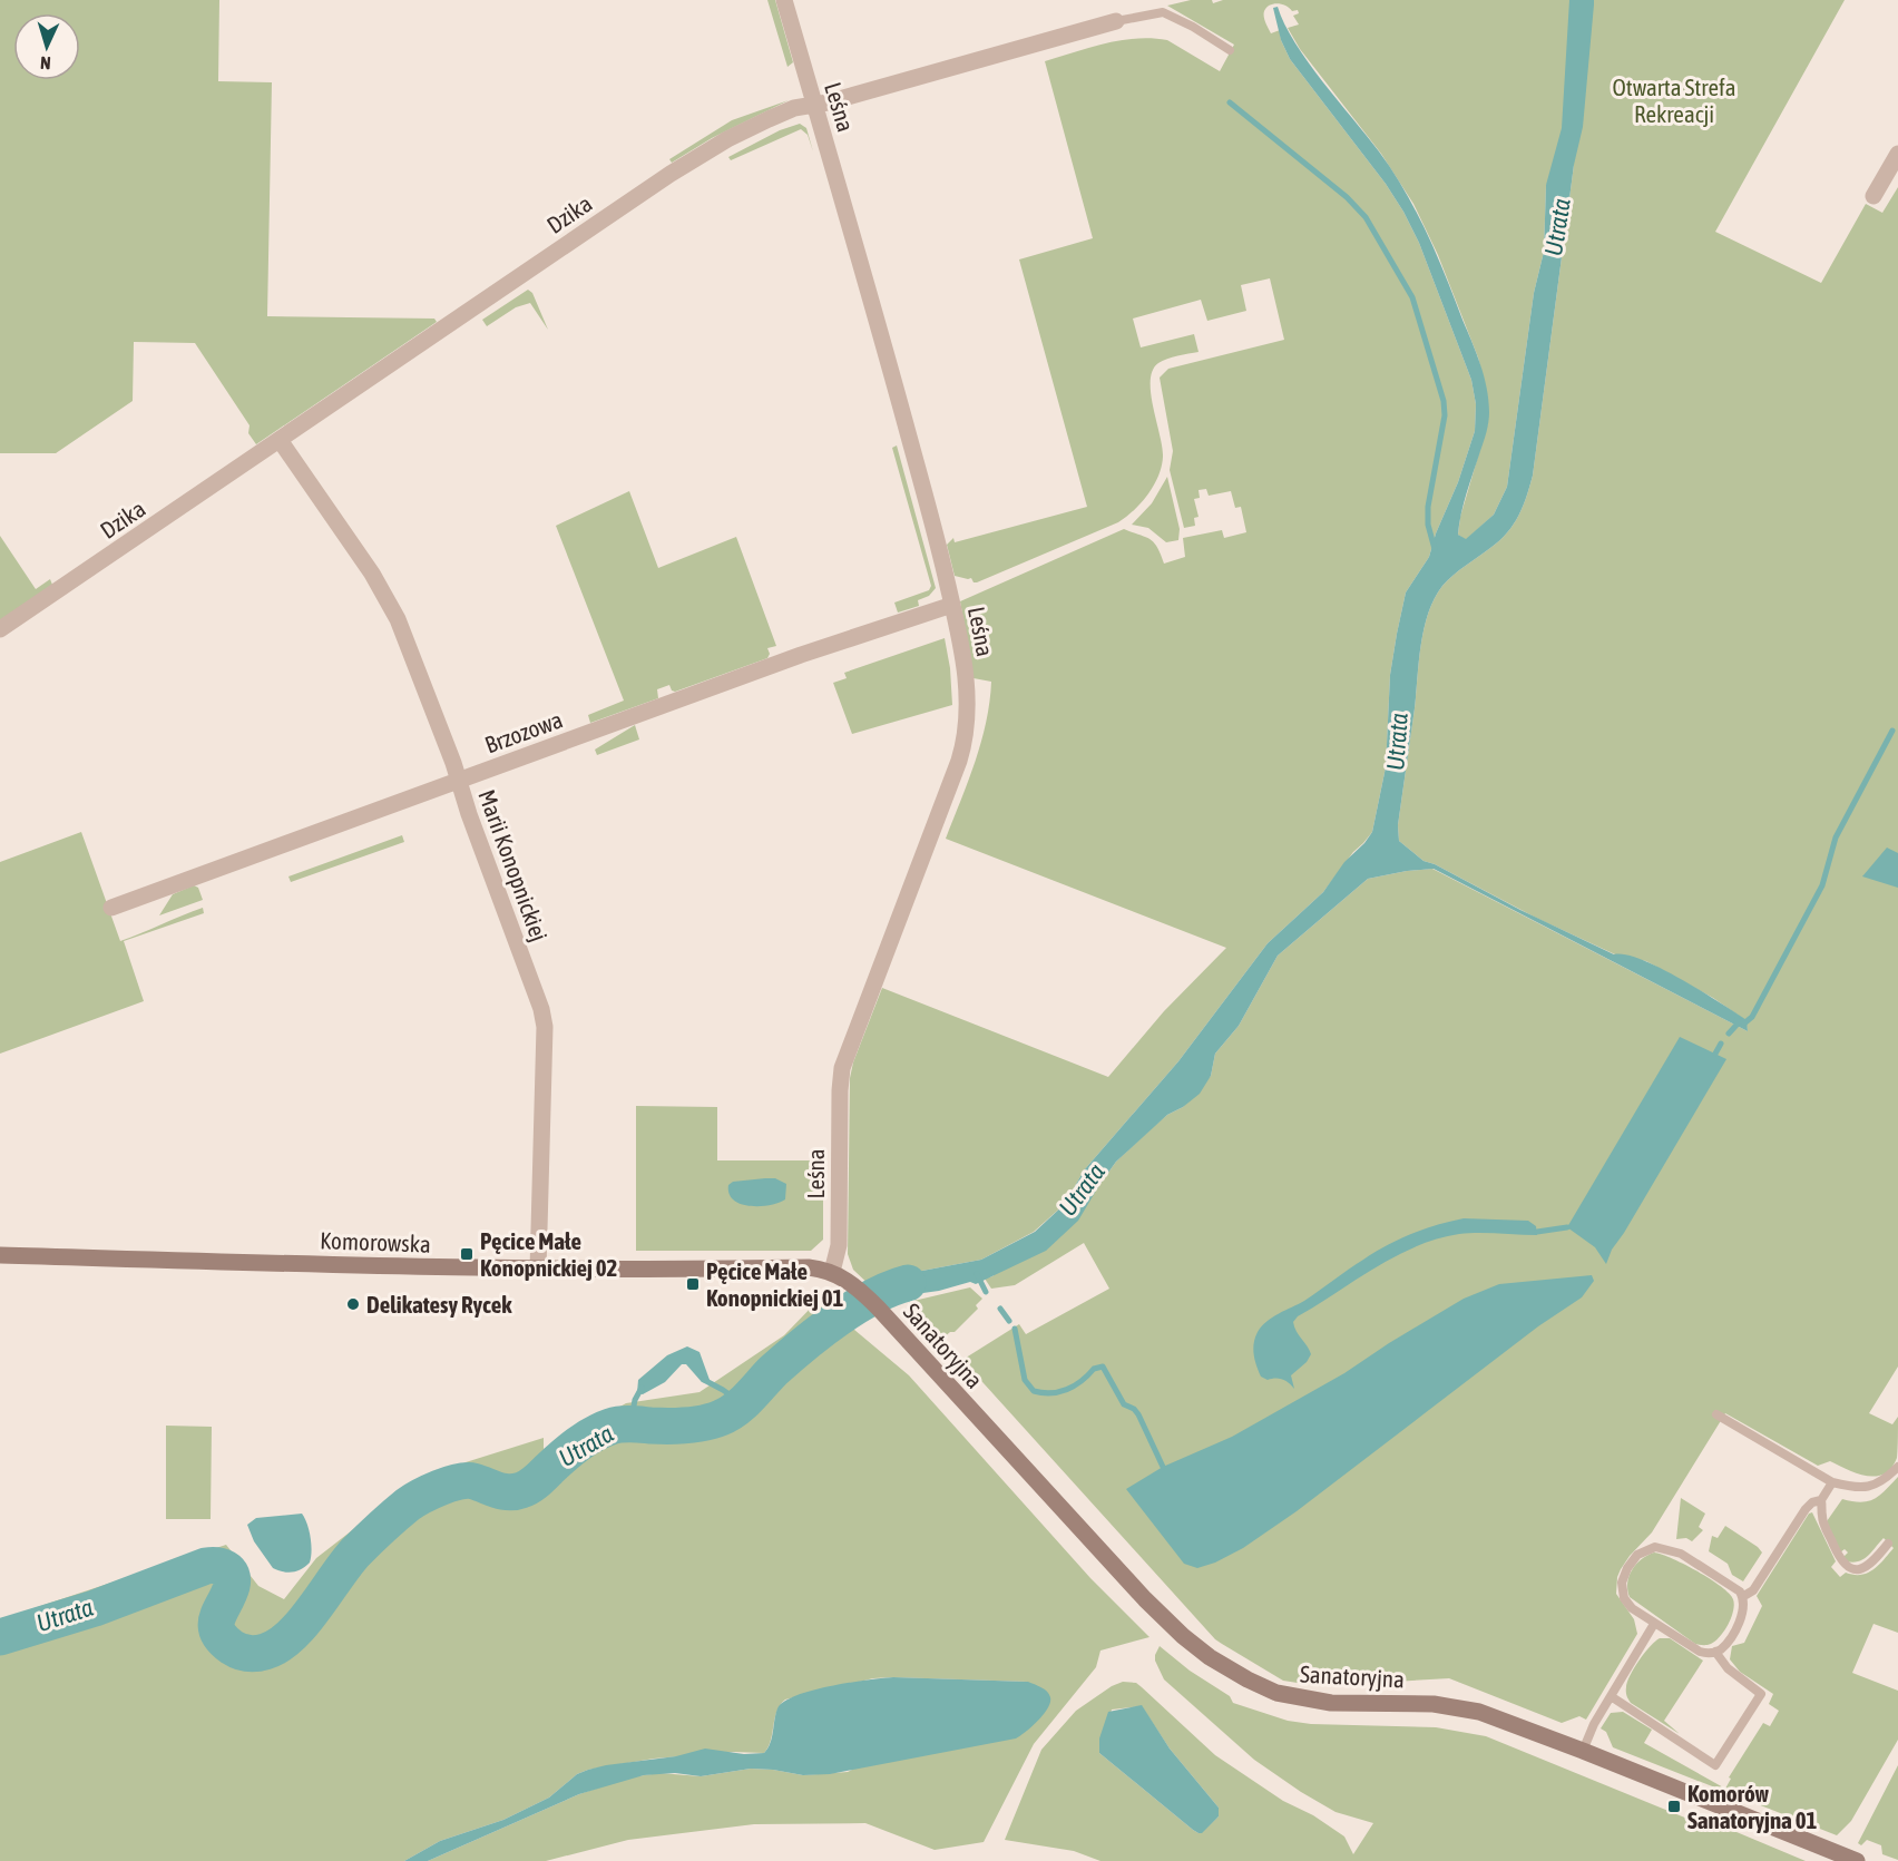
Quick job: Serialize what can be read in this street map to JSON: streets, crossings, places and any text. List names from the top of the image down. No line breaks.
{"streets":{"street":["Leśna","Dzika","Brzozowa","Marii Konopnickiej","Komorowska","Sanatoryjna"]},"crossings":[["Leśna","Dzika"],["Leśna","Brzozowa"],["Leśna","Komorowska"],["Dzika","Marii Konopnickiej"],["Brzozowa","Marii Konopnickiej"],["Marii Konopnickiej","Komorowska"],["Komorowska","Sanatoryjna"]],"water":["Utrata"],"parks":["Otwarta Strefa Rekreacji"],"places":{"transit":["Pęcice Małe Konopnickiej 02","Pęcice Małe Konopnickiej 01","Komorów Sanatoryjna 01"],"other":["Delikatesy Rycek"]},"north":"bottom"}
